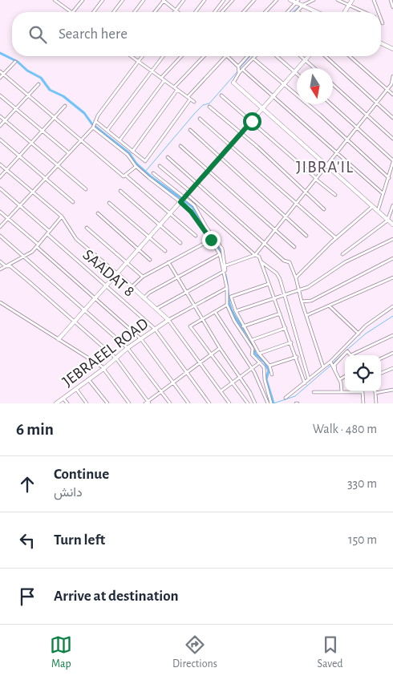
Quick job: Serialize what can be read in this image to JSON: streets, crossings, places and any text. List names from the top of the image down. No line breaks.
{"streets":{"main road":["JEBRAEEL ROAD"],"street":["SAADAT 8"]},"crossings":[["SAADAT 8","JEBRAEEL ROAD"]],"districts":["JIBRA'IL"],"north":"bottom","page":{"search":"Search here","heading":["6 min","Walk · 480 m"],"list":[["Continue","دانش","330 m"],["Turn left","150 m"],"Arrive at destination"],"nav":["Map","Directions","Saved"]}}
